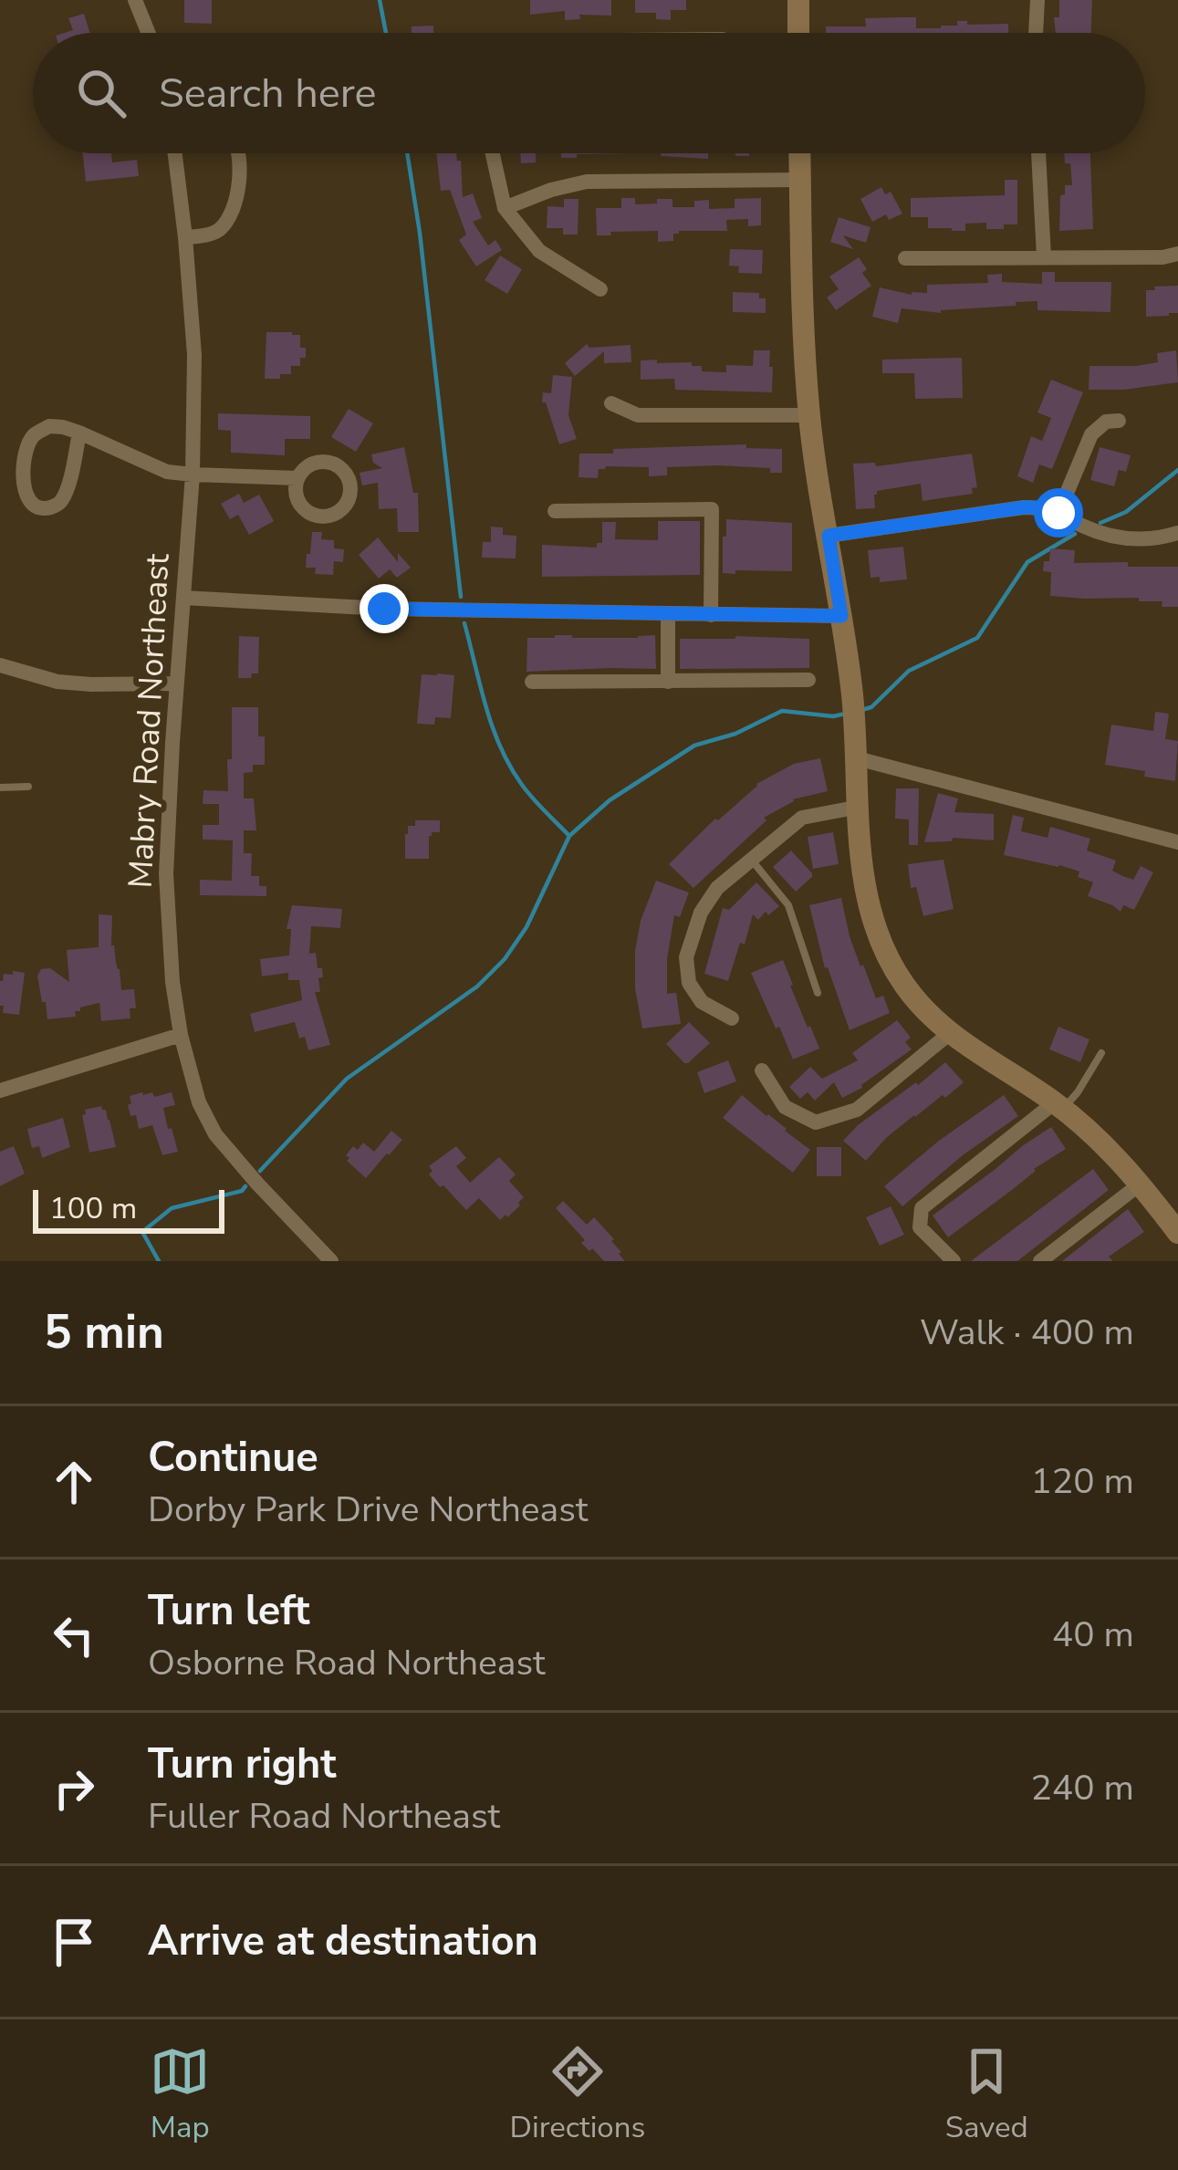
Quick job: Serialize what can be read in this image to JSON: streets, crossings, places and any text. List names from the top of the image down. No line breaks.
{"streets":{"street":["Mabry Road Northeast"]},"scale_bar":"100 m","page":{"search":"Search here","scale":"100 m","heading":["5 min","Walk · 400 m"],"list":[["Continue","Dorby Park Drive Northeast","120 m"],["Turn left","Osborne Road Northeast","40 m"],["Turn right","Fuller Road Northeast","240 m"],"Arrive at destination"],"nav":["Map","Directions","Saved"]}}
